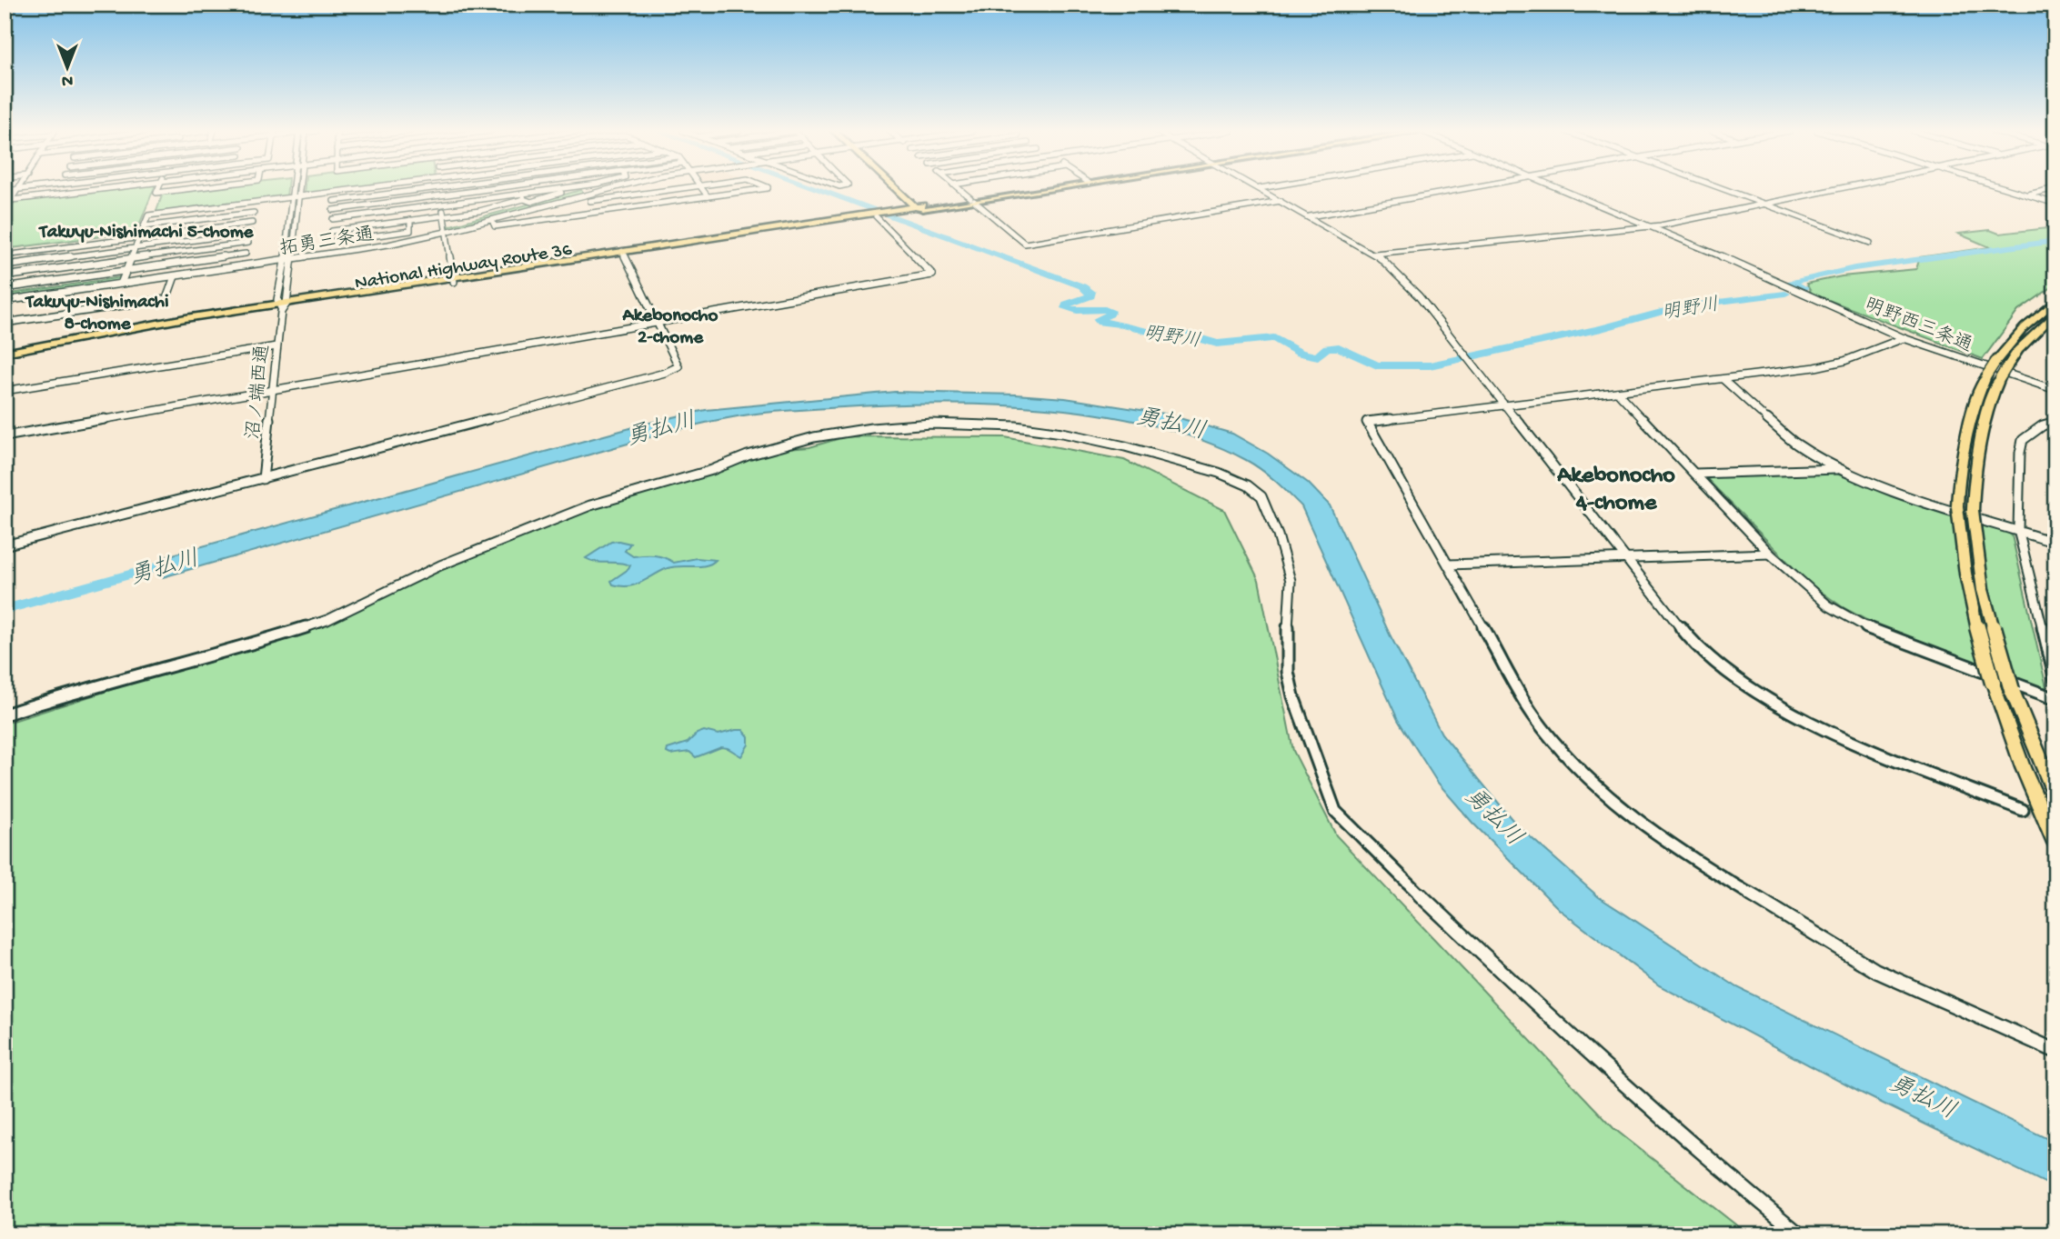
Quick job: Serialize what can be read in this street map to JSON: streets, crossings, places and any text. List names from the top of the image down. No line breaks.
{"streets":{"highway":["National Highway Route 36"],"street":["拓勇三条通","明野西三条通","沼ノ端西通"]},"crossings":[["拓勇三条通","沼ノ端西通"],["National Highway Route 36","沼ノ端西通"]],"districts":["Takuyu-Nishimachi 5-chome","Takuyu-Nishimachi 8-chome","Akebonocho 2-chome","Akebonocho 4-chome"],"water":["明野川","勇払川"],"north":"bottom"}
